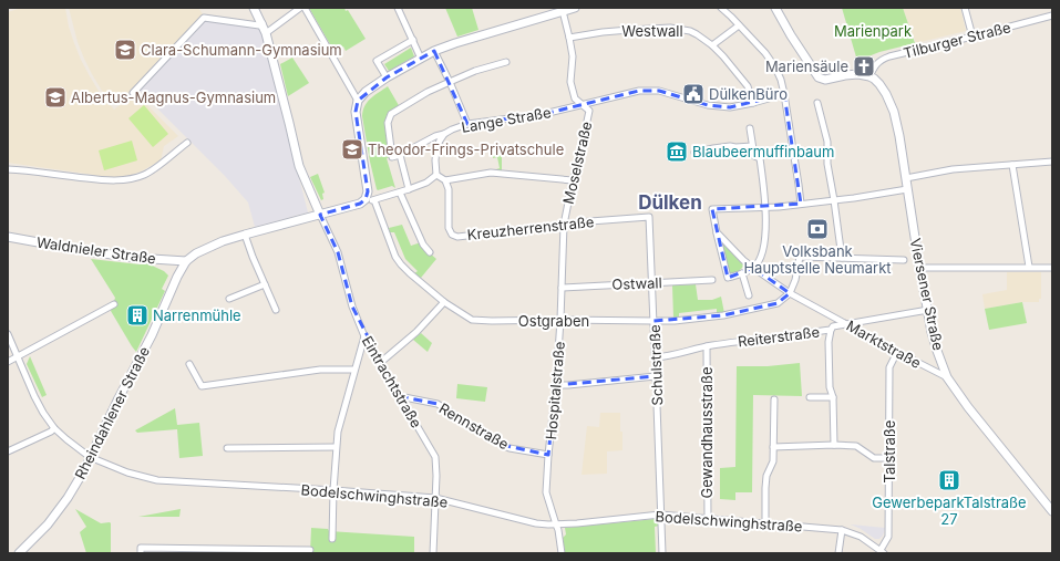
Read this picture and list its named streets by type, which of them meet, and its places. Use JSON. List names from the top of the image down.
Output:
{
  "streets": {
    "main road": ["Waldnieler Straße", "Viersener Straße", "Rheindahlener Straße"],
    "street": [
      "Westwall",
      "Tilburger Straße",
      "Lange Straße",
      "Moselstraße",
      "Kreuzherrenstraße",
      "Ostwall",
      "Ostgraben",
      "Reiterstraße",
      "Marktstraße",
      "Schulstraße",
      "Eintrachtstraße",
      "Hospitalstraße",
      "Rennstraße",
      "Gewandhausstraße",
      "Talstraße",
      "Bodelschwinghstraße"
    ]
  },
  "crossings": [
    ["Westwall", "Lange Straße"],
    ["Tilburger Straße", "Viersener Straße"],
    ["Lange Straße", "Moselstraße"],
    ["Moselstraße", "Kreuzherrenstraße"],
    ["Moselstraße", "Hospitalstraße"],
    ["Kreuzherrenstraße", "Schulstraße"],
    ["Kreuzherrenstraße", "Hospitalstraße"],
    ["Waldnieler Straße", "Rheindahlener Straße"],
    ["Ostwall", "Schulstraße"],
    ["Ostwall", "Hospitalstraße"],
    ["Viersener Straße", "Reiterstraße"],
    ["Viersener Straße", "Marktstraße"],
    ["Ostgraben", "Marktstraße"],
    ["Ostgraben", "Schulstraße"],
    ["Ostgraben", "Hospitalstraße"],
    ["Reiterstraße", "Marktstraße"],
    ["Reiterstraße", "Schulstraße"],
    ["Reiterstraße", "Gewandhausstraße"],
    ["Marktstraße", "Talstraße"],
    ["Schulstraße", "Bodelschwinghstraße"],
    ["Eintrachtstraße", "Rennstraße"],
    ["Eintrachtstraße", "Bodelschwinghstraße"],
    ["Hospitalstraße", "Rennstraße"],
    ["Hospitalstraße", "Bodelschwinghstraße"],
    ["Rheindahlener Straße", "Bodelschwinghstraße"],
    ["Gewandhausstraße", "Bodelschwinghstraße"],
    ["Talstraße", "Bodelschwinghstraße"]
  ],
  "districts": ["Dülken"],
  "parks": ["Marienpark"],
  "places": {
    "school or university": ["Clara-Schumann-Gymnasium", "Albertus-Magnus-Gymnasium", "Theodor-Frings-Privatschule"],
    "church": ["Mariensäule"],
    "public building": ["DülkenBüro"],
    "museum": ["Blaubeermuffinbaum"],
    "bank": ["Volksbank Hauptstelle Neumarkt"],
    "building": ["Narrenmühle", "GewerbeparkTalstraße 27"]
  }
}
